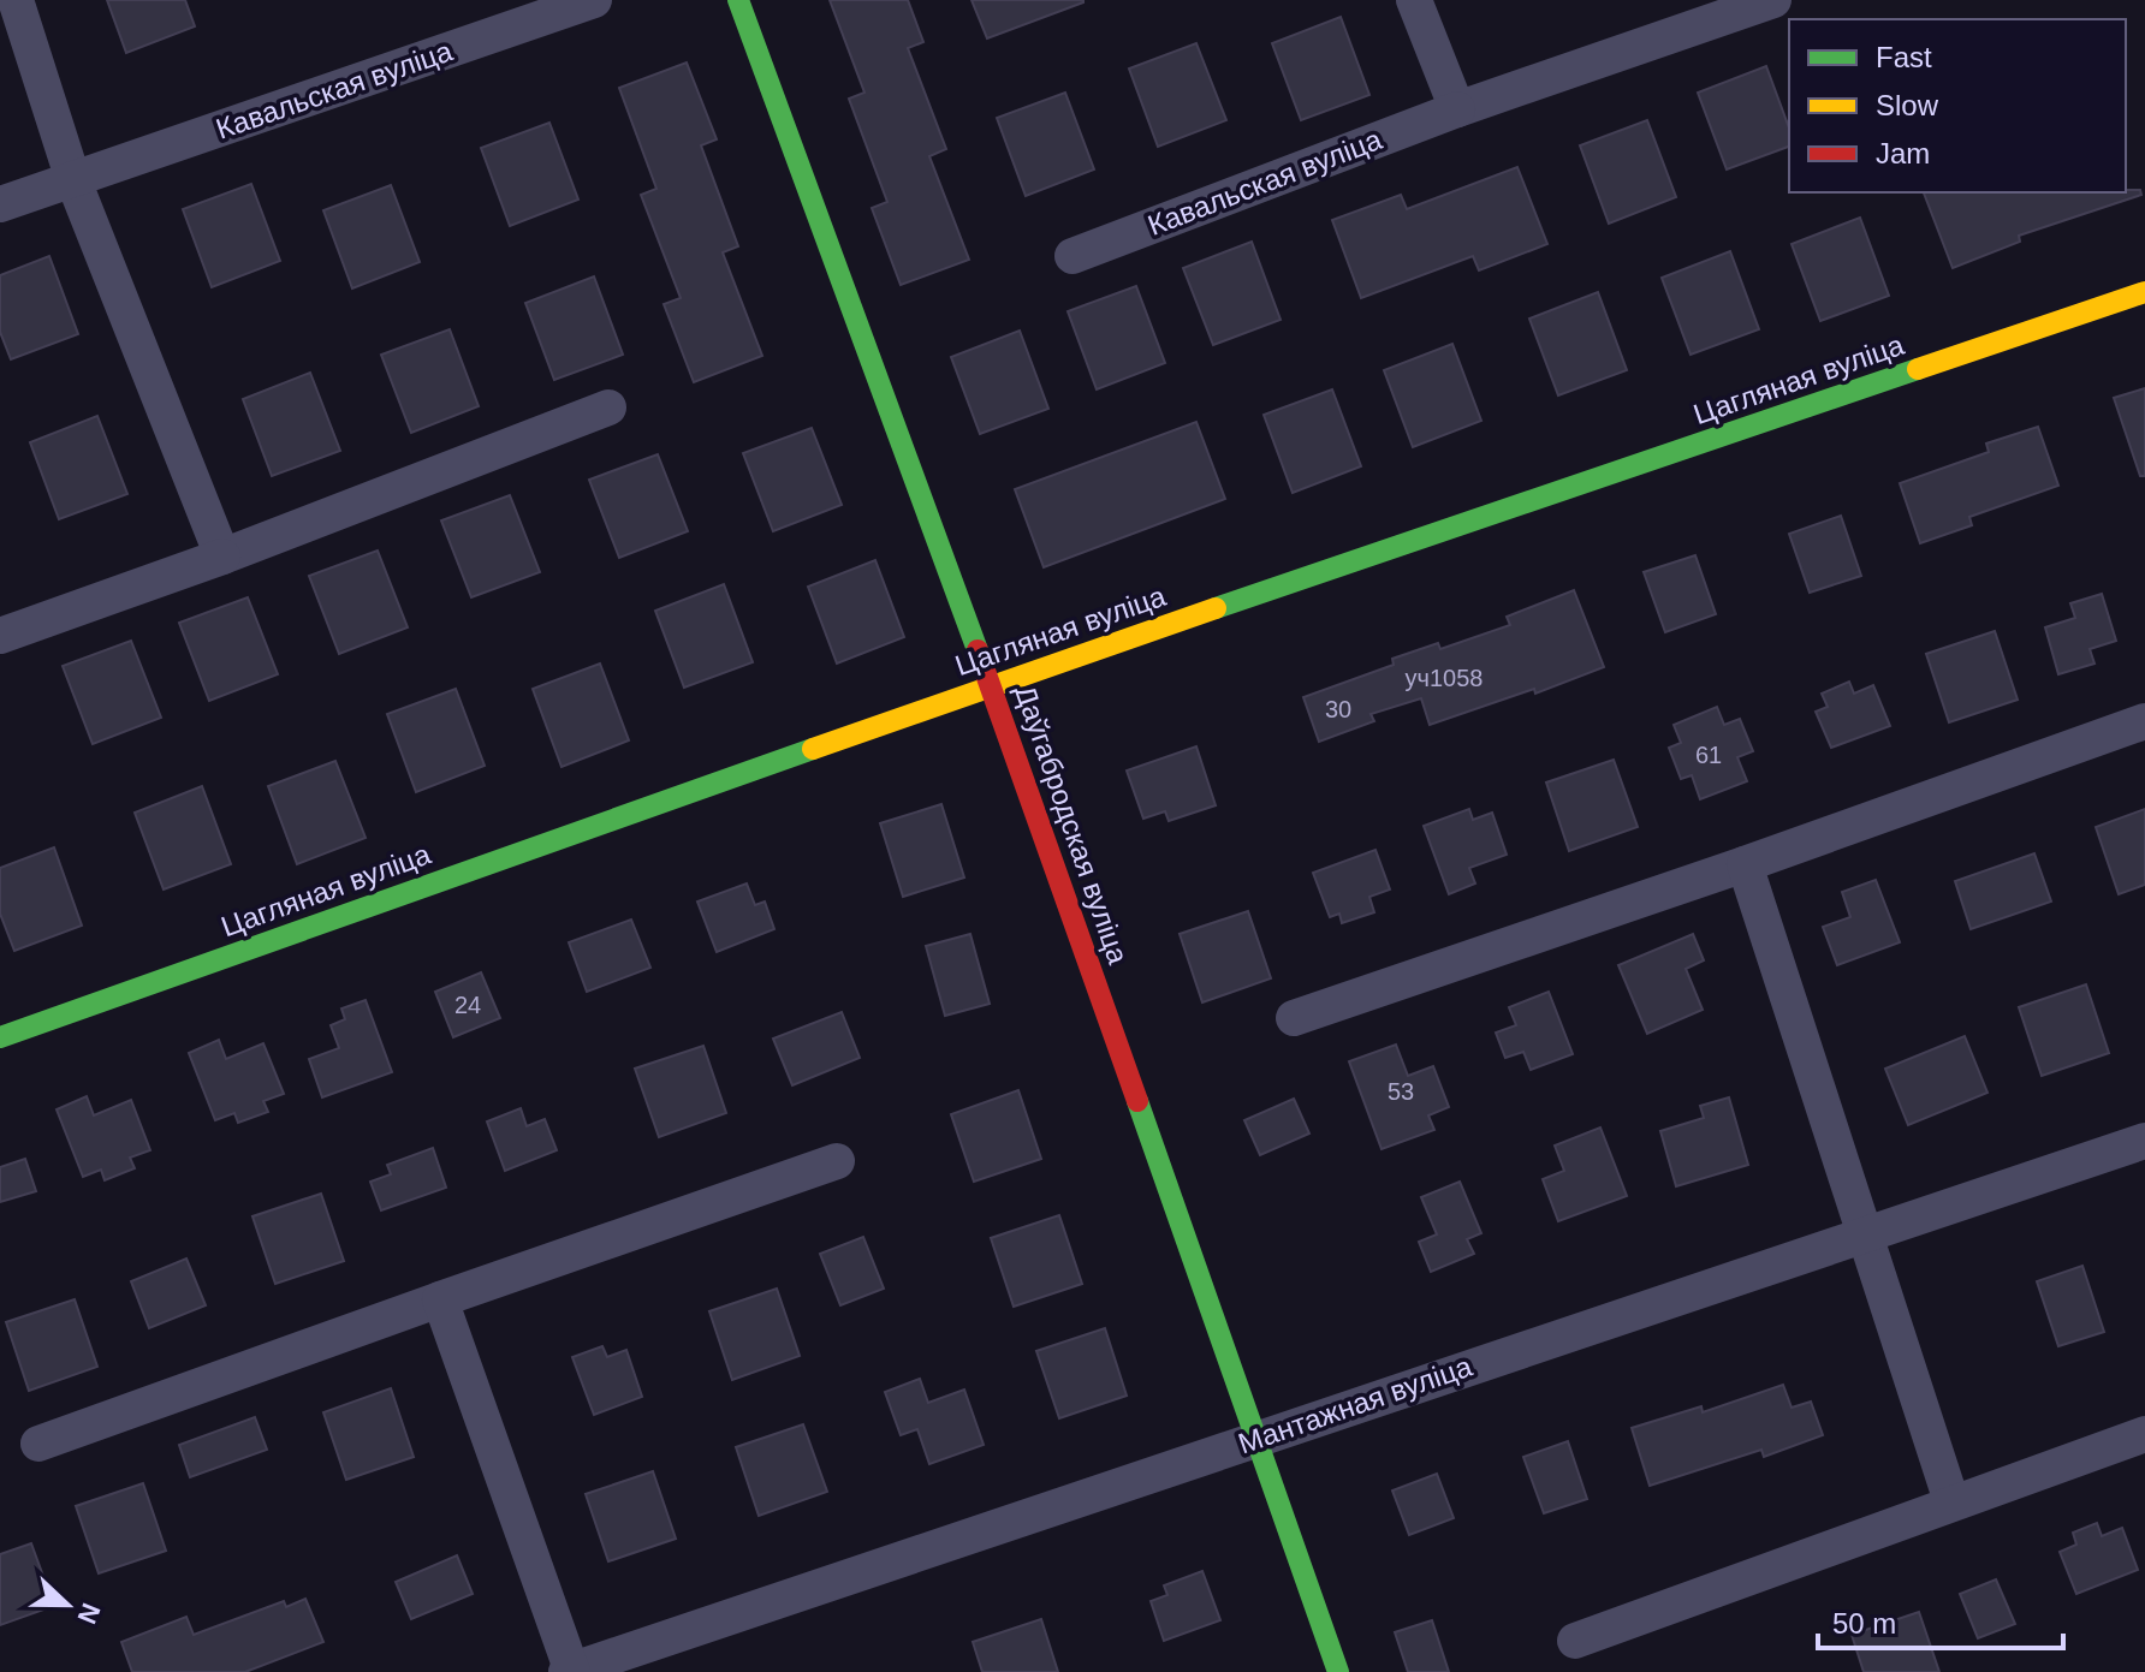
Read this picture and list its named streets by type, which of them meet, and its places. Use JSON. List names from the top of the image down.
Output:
{
  "streets": {
    "street": [
      "Кавальская вуліца",
      "Цагляная вуліца",
      "Даўгабродская вуліца",
      "Мантажная вуліца"
    ]
  },
  "crossings": [
    ["Цагляная вуліца", "Даўгабродская вуліца"],
    ["Даўгабродская вуліца", "Мантажная вуліца"]
  ],
  "house_numbers": [
    "уч1058",
    "30",
    "61",
    "24",
    "53"
  ],
  "legend": ["Fast", "Slow", "Jam"],
  "scale_bar": "50 m",
  "north": "right"
}
